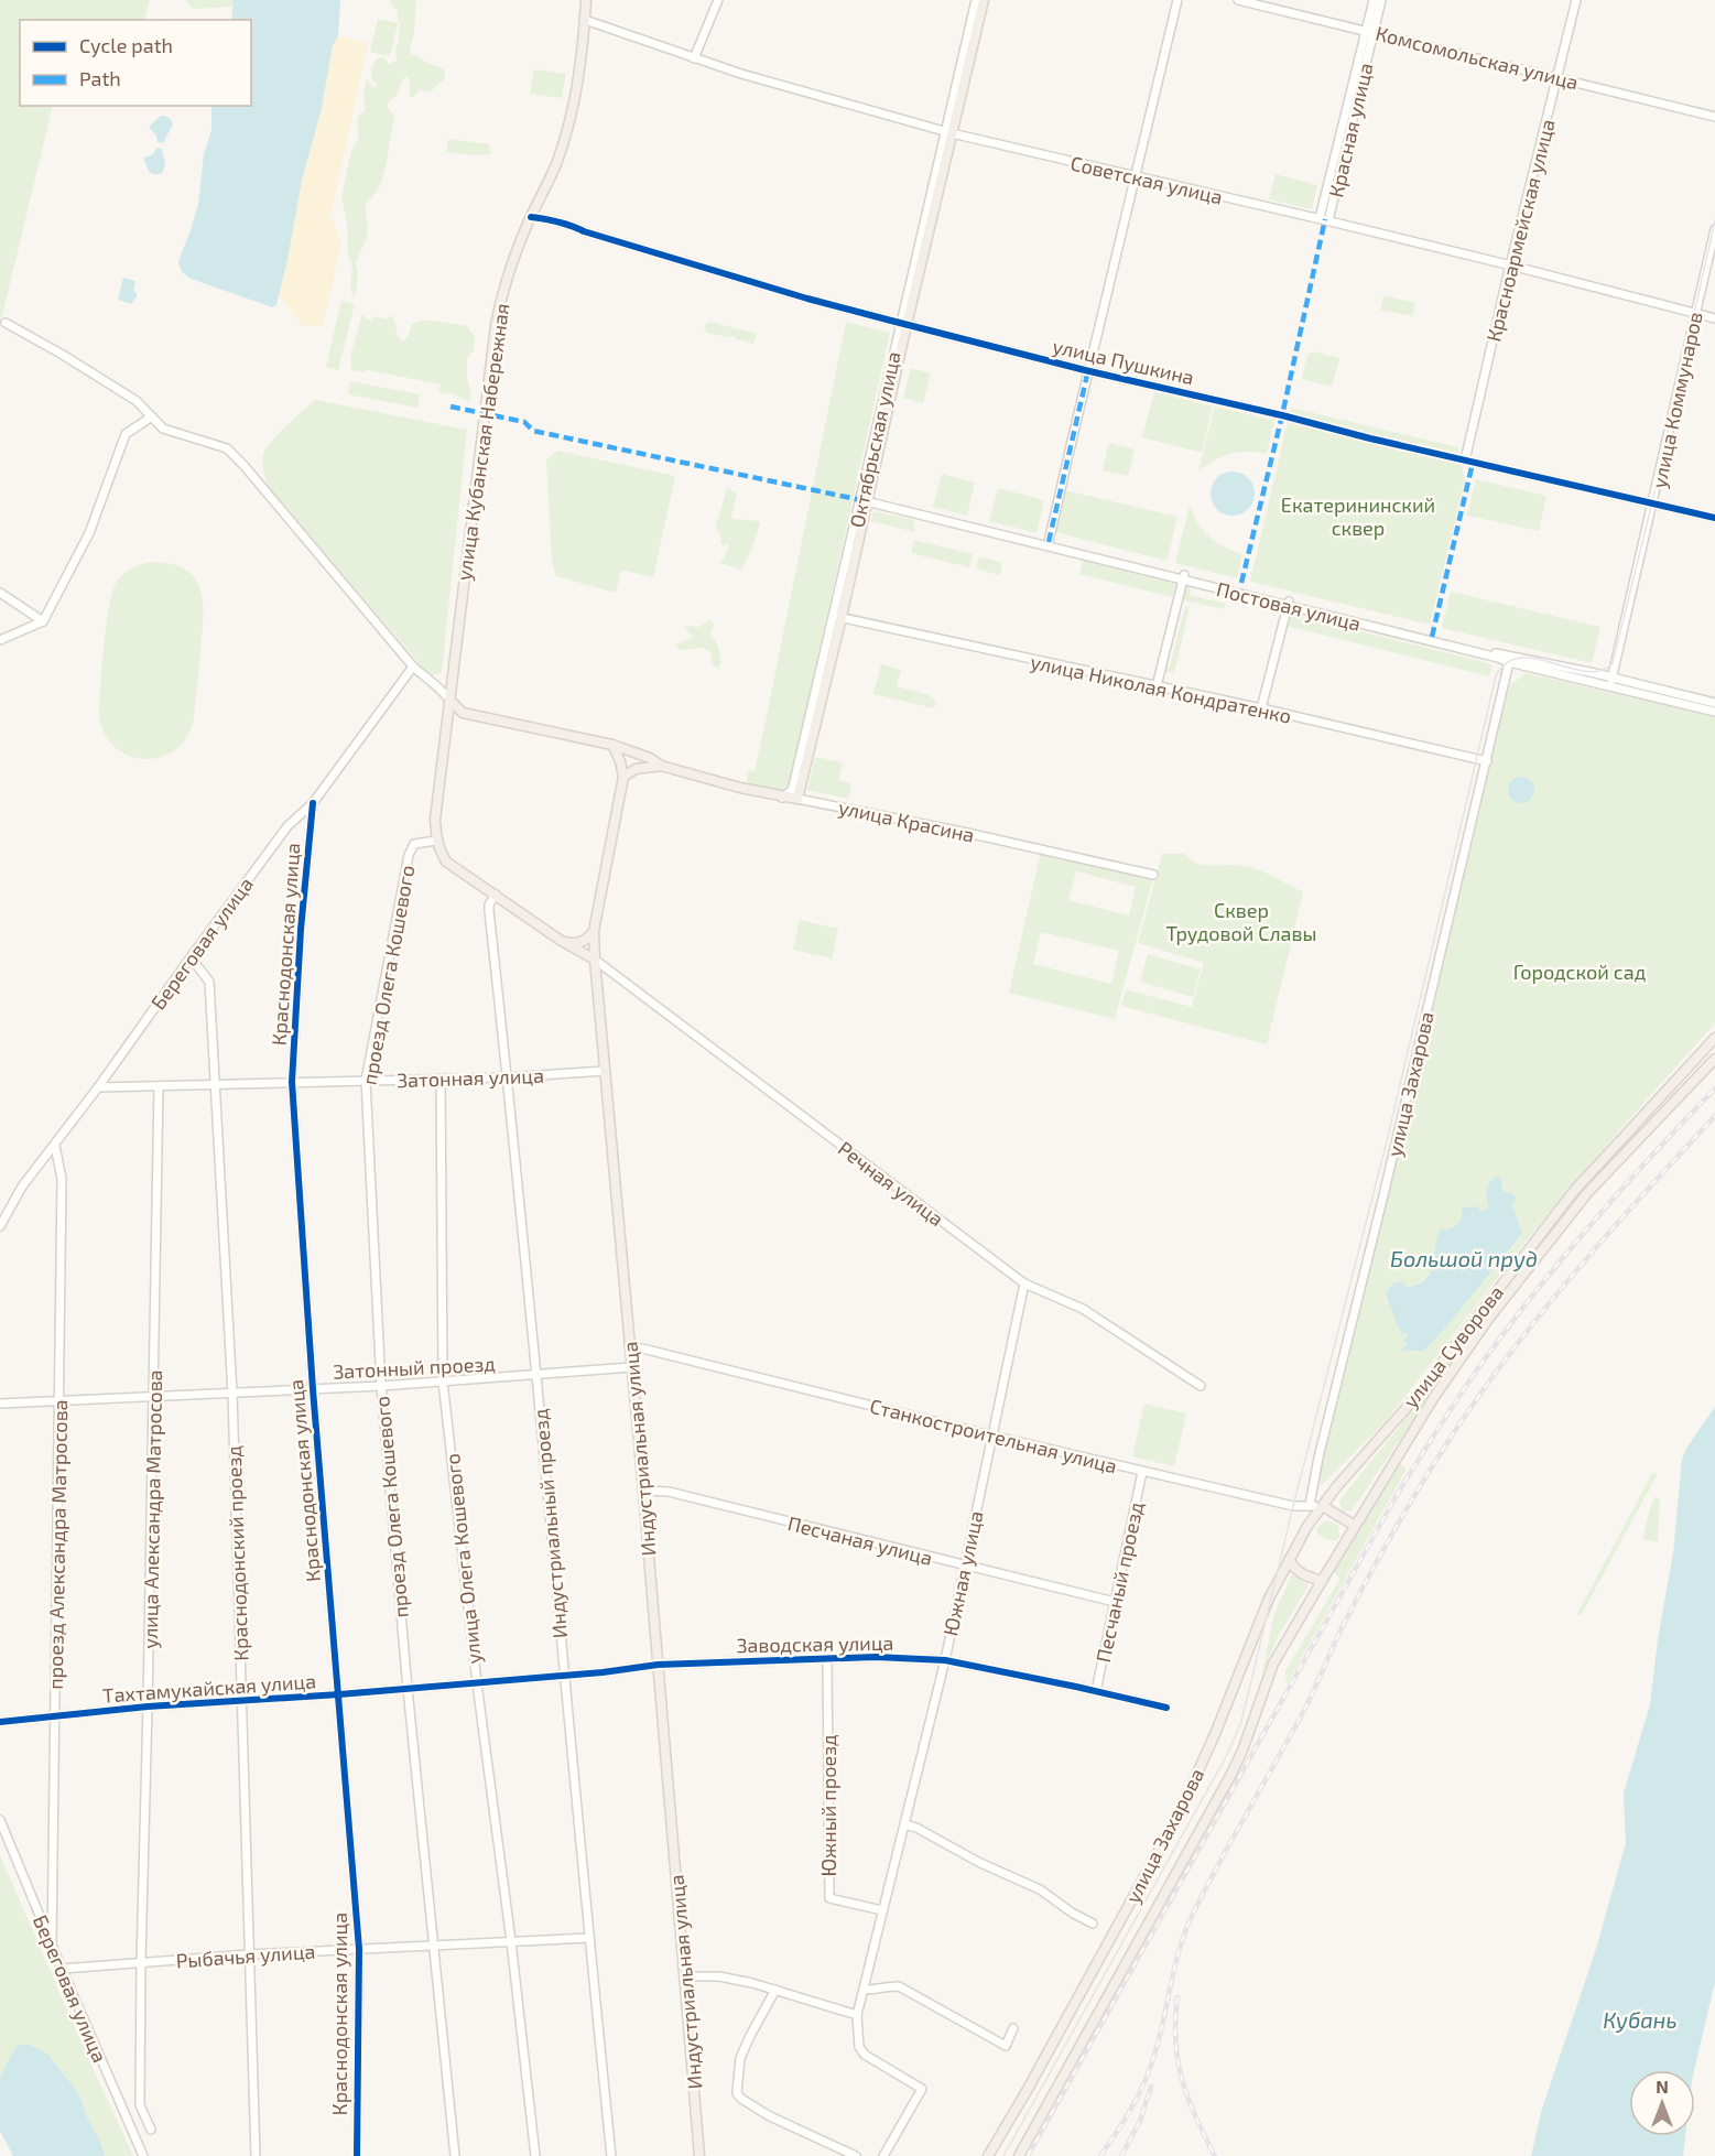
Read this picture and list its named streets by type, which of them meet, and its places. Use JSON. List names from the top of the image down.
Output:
{
  "streets": {
    "main road": [
      "Октябрьская улица",
      "улица Кубанская Набережная",
      "улица Красина",
      "улица Захарова",
      "улица Суворова",
      "Станкостроительная улица",
      "Индустриальная улица"
    ],
    "street": [
      "Комсомольская улица",
      "Красная улица",
      "Советская улица",
      "Красноармейская улица",
      "улица Пушкина",
      "улица Коммунаров",
      "Постовая улица",
      "улица Николая Кондратенко",
      "Береговая улица",
      "Краснодонская улица",
      "проезд Олега Кошевого",
      "Затонная улица",
      "Речная улица",
      "Затонный проезд",
      "улица Александра Матросова",
      "Индустриальный проезд",
      "Песчаная улица",
      "проезд Александра Матросова",
      "Краснодонский проезд",
      "улица Олега Кошевого",
      "Южная улица",
      "Песчаный проезд",
      "Заводская улица",
      "Тахтамукайская улица",
      "Южный проезд",
      "Рыбачья улица"
    ]
  },
  "crossings": [
    ["Комсомольская улица", "Красная улица"],
    ["Комсомольская улица", "Красноармейская улица"],
    ["Красная улица", "Советская улица"],
    ["Советская улица", "Красноармейская улица"],
    ["Советская улица", "улица Коммунаров"],
    ["Советская улица", "Октябрьская улица"],
    ["Советская улица", "улица Кубанская Набережная"],
    ["Красноармейская улица", "улица Пушкина"],
    ["улица Пушкина", "улица Коммунаров"],
    ["улица Пушкина", "Октябрьская улица"],
    ["улица Пушкина", "улица Кубанская Набережная"],
    ["улица Коммунаров", "Постовая улица"],
    ["Октябрьская улица", "Постовая улица"],
    ["Октябрьская улица", "улица Николая Кондратенко"],
    ["Октябрьская улица", "улица Красина"],
    ["улица Кубанская Набережная", "улица Красина"],
    ["улица Кубанская Набережная", "проезд Олега Кошевого"],
    ["Постовая улица", "улица Захарова"],
    ["улица Николая Кондратенко", "улица Захарова"],
    ["улица Красина", "Индустриальная улица"],
    ["Береговая улица", "Краснодонская улица"],
    ["Береговая улица", "Затонная улица"],
    ["Береговая улица", "проезд Александра Матросова"],
    ["Береговая улица", "Краснодонский проезд"],
    ["Береговая улица", "Рыбачья улица"],
    ["Краснодонская улица", "Затонная улица"],
    ["Краснодонская улица", "Затонный проезд"],
    ["Краснодонская улица", "Тахтамукайская улица"],
    ["Краснодонская улица", "Рыбачья улица"],
    ["проезд Олега Кошевого", "Затонная улица"],
    ["проезд Олега Кошевого", "Затонный проезд"],
    ["проезд Олега Кошевого", "Тахтамукайская улица"],
    ["проезд Олега Кошевого", "Рыбачья улица"],
    ["Затонная улица", "Индустриальная улица"],
    ["Затонная улица", "улица Александра Матросова"],
    ["Затонная улица", "Индустриальный проезд"],
    ["Затонная улица", "Краснодонский проезд"],
    ["Затонная улица", "улица Олега Кошевого"],
    ["улица Захарова", "улица Суворова"],
    ["улица Захарова", "Станкостроительная улица"],
    ["Речная улица", "Индустриальная улица"],
    ["Речная улица", "Южная улица"],
    ["улица Суворова", "Станкостроительная улица"],
    ["Затонный проезд", "Индустриальная улица"],
    ["Затонный проезд", "улица Александра Матросова"],
    ["Затонный проезд", "Индустриальный проезд"],
    ["Затонный проезд", "проезд Александра Матросова"],
    ["Затонный проезд", "Краснодонский проезд"],
    ["Затонный проезд", "улица Олега Кошевого"],
    ["Станкостроительная улица", "Индустриальная улица"],
    ["Станкостроительная улица", "Южная улица"],
    ["Станкостроительная улица", "Песчаный проезд"],
    ["Индустриальная улица", "Песчаная улица"],
    ["Индустриальная улица", "Заводская улица"],
    ["Индустриальная улица", "Тахтамукайская улица"],
    ["улица Александра Матросова", "Тахтамукайская улица"],
    ["улица Александра Матросова", "Рыбачья улица"],
    ["Индустриальный проезд", "Тахтамукайская улица"],
    ["Индустриальный проезд", "Рыбачья улица"],
    ["Песчаная улица", "Южная улица"],
    ["Песчаная улица", "Песчаный проезд"],
    ["проезд Александра Матросова", "Тахтамукайская улица"],
    ["Краснодонский проезд", "Тахтамукайская улица"],
    ["Краснодонский проезд", "Рыбачья улица"],
    ["улица Олега Кошевого", "Тахтамукайская улица"],
    ["улица Олега Кошевого", "Рыбачья улица"],
    ["Южная улица", "Заводская улица"],
    ["Южная улица", "Южный проезд"],
    ["Песчаный проезд", "Заводская улица"],
    ["Заводская улица", "Тахтамукайская улица"],
    ["Заводская улица", "Южный проезд"]
  ],
  "water": ["Большой пруд", "Кубань"],
  "parks": ["Екатерининский сквер", "Сквер Трудовой Славы", "Городской сад"],
  "legend": ["Cycle path", "Path"],
  "north": "top"
}
